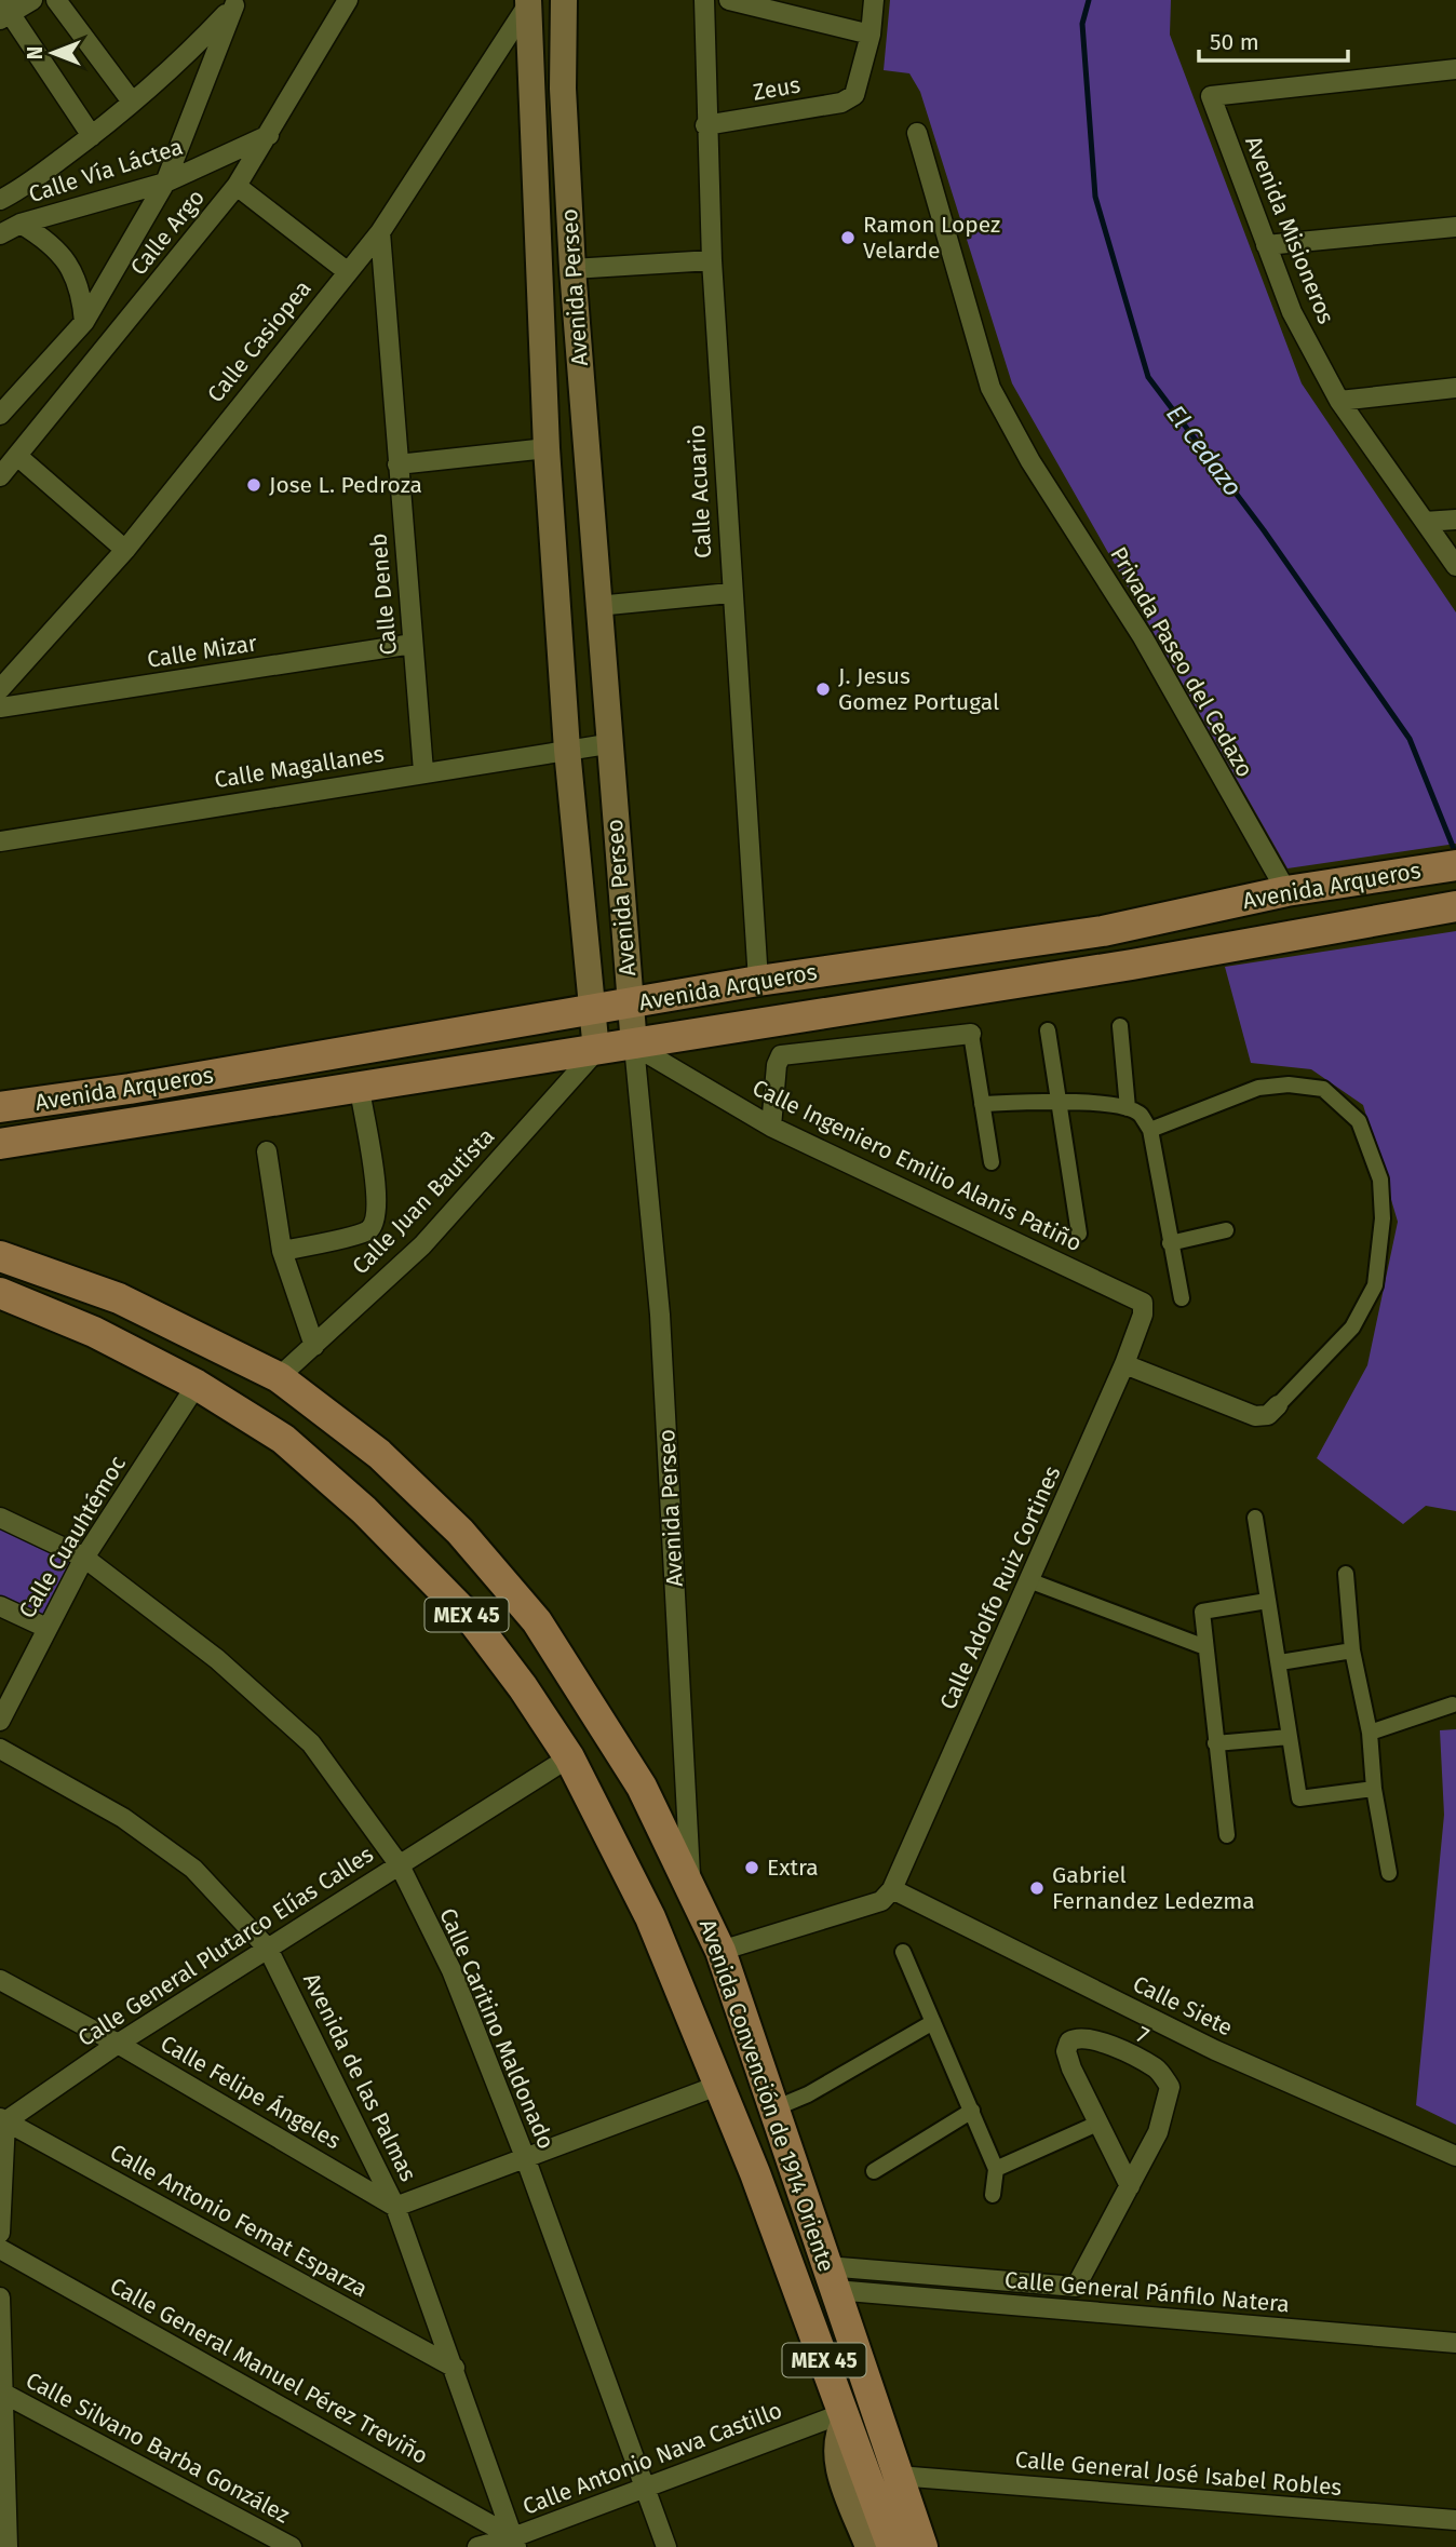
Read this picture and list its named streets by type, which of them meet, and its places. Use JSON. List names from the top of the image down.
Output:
{
  "streets": {
    "main road": [
      "Avenida Perseo",
      "Avenida Arqueros",
      "MEX 45",
      "Avenida Convención de 1914 Oriente"
    ],
    "street": [
      "Zeus",
      "Calle Vía Láctea",
      "Avenida Misioneros",
      "Calle Argo",
      "Calle Casiopea",
      "Calle Acuario",
      "Calle Deneb",
      "Calle Mizar",
      "Privada Paseo del Cedazo",
      "Calle Magallanes",
      "Calle Ingeniero Emilio Alanís Patiño",
      "Calle Juan Bautista",
      "Calle Cuauhtémoc",
      "Calle Adolfo Ruiz Cortines",
      "Calle General Plutarco Elías Calles",
      "Calle Siete",
      "Calle Caritino Maldonado",
      "7",
      "Avenida de las Palmas",
      "Calle Felipe Ángeles",
      "Calle Antonio Femat Esparza",
      "Calle General Pánfilo Natera",
      "Calle General Manuel Pérez Treviño",
      "Calle Silvano Barba González",
      "Calle Antonio Nava Castillo",
      "Calle General José Isabel Robles"
    ]
  },
  "crossings": [
    ["Zeus", "Calle Acuario"],
    ["Calle Vía Láctea", "Calle Argo"],
    ["Avenida Perseo", "Calle Casiopea"],
    ["Avenida Perseo", "Calle Magallanes"],
    ["Avenida Perseo", "Avenida Arqueros"],
    ["Avenida Perseo", "Calle Ingeniero Emilio Alanís Patiño"],
    ["Avenida Perseo", "Calle Juan Bautista"],
    ["Avenida Perseo", "Avenida Convención de 1914 Oriente"],
    ["Calle Casiopea", "Calle Deneb"],
    ["Calle Acuario", "Avenida Arqueros"],
    ["Calle Deneb", "Calle Mizar"],
    ["Calle Deneb", "Calle Magallanes"],
    ["Privada Paseo del Cedazo", "Avenida Arqueros"],
    ["Avenida Arqueros", "Calle Ingeniero Emilio Alanís Patiño"],
    ["Avenida Arqueros", "Calle Juan Bautista"],
    ["Calle Ingeniero Emilio Alanís Patiño", "Calle Adolfo Ruiz Cortines"],
    ["Calle Juan Bautista", "Avenida Convención de 1914 Oriente"],
    ["Calle Cuauhtémoc", "Calle Caritino Maldonado"],
    ["Calle Cuauhtémoc", "Avenida Convención de 1914 Oriente"],
    ["Calle Adolfo Ruiz Cortines", "Calle Siete"],
    ["MEX 45", "Avenida Convención de 1914 Oriente"],
    ["MEX 45", "Calle Antonio Nava Castillo"],
    ["MEX 45", "Calle General José Isabel Robles"],
    ["Calle General Plutarco Elías Calles", "Calle Caritino Maldonado"],
    ["Calle General Plutarco Elías Calles", "Avenida de las Palmas"],
    ["Calle General Plutarco Elías Calles", "Calle Felipe Ángeles"],
    ["Calle General Plutarco Elías Calles", "Avenida Convención de 1914 Oriente"],
    ["Calle General Plutarco Elías Calles", "Calle Antonio Femat Esparza"],
    ["Calle Caritino Maldonado", "Calle Antonio Nava Castillo"],
    ["7", "Avenida Convención de 1914 Oriente"],
    ["7", "Calle General Pánfilo Natera"],
    ["Avenida de las Palmas", "Calle Felipe Ángeles"],
    ["Avenida de las Palmas", "Calle Antonio Femat Esparza"],
    ["Avenida de las Palmas", "Calle General Manuel Pérez Treviño"],
    ["Avenida de las Palmas", "Calle Antonio Nava Castillo"],
    ["Avenida Convención de 1914 Oriente", "Calle General Pánfilo Natera"],
    ["Avenida Convención de 1914 Oriente", "Calle Antonio Nava Castillo"],
    ["Avenida Convención de 1914 Oriente", "Calle General José Isabel Robles"],
    ["Calle General Manuel Pérez Treviño", "Calle Antonio Nava Castillo"]
  ],
  "water": ["El Cedazo"],
  "places": [
    "Ramon Lopez Velarde",
    "Jose L. Pedroza",
    "J. Jesus Gomez Portugal",
    "Extra",
    "Gabriel Fernandez Ledezma"
  ],
  "scale_bar": "50 m",
  "north": "left"
}
